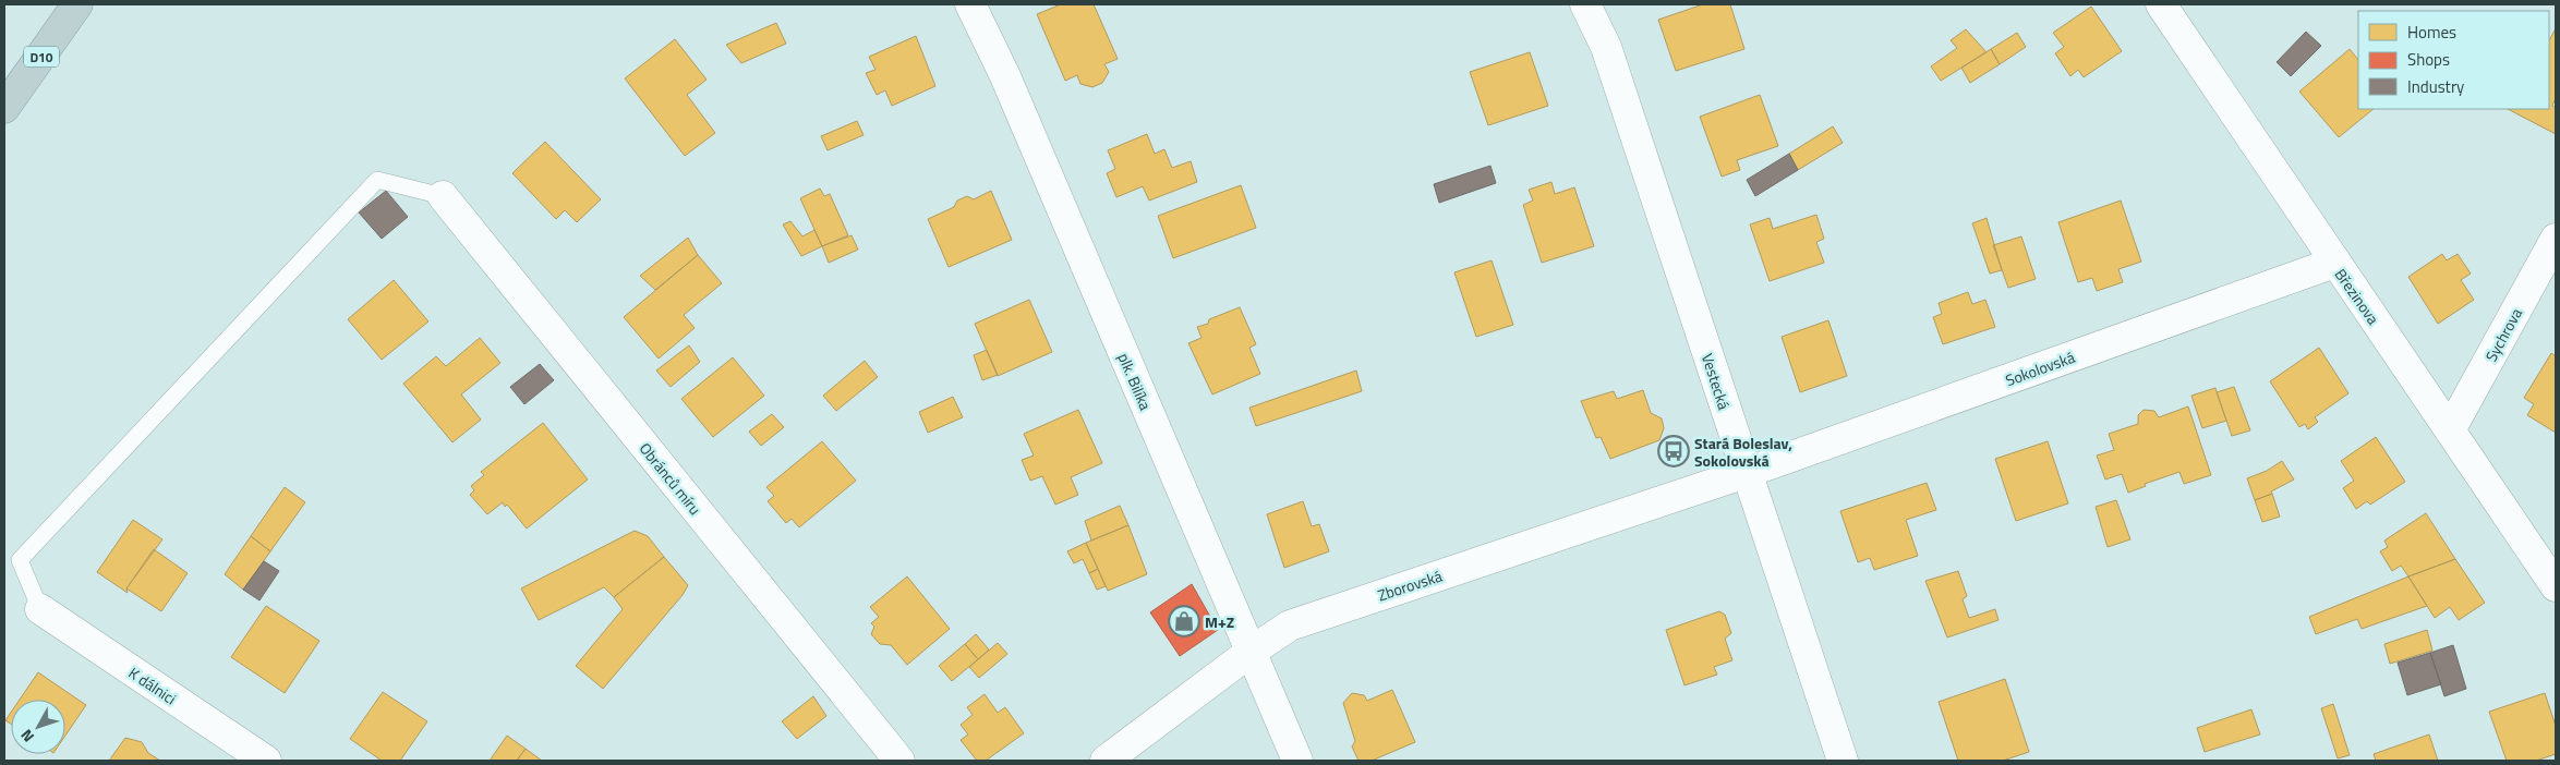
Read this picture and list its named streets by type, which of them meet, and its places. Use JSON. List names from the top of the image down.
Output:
{
  "streets": {
    "highway": ["D10"],
    "street": [
      "Březinova",
      "Sychrova",
      "Sokolovská",
      "plk. Bilíka",
      "Vestecká",
      "Obránců míru",
      "Zborovská",
      "K dálnici"
    ]
  },
  "crossings": [
    ["Březinova", "Sychrova"],
    ["Březinova", "Sokolovská"],
    ["Sokolovská", "Vestecká"],
    ["Sokolovská", "Zborovská"],
    ["plk. Bilíka", "Zborovská"],
    ["Vestecká", "Zborovská"]
  ],
  "places": {
    "bus stop": ["Stará Boleslav, Sokolovská"],
    "shop": ["M+Z"]
  },
  "legend": ["Homes", "Shops", "Industry"],
  "north": "bottom left"
}
